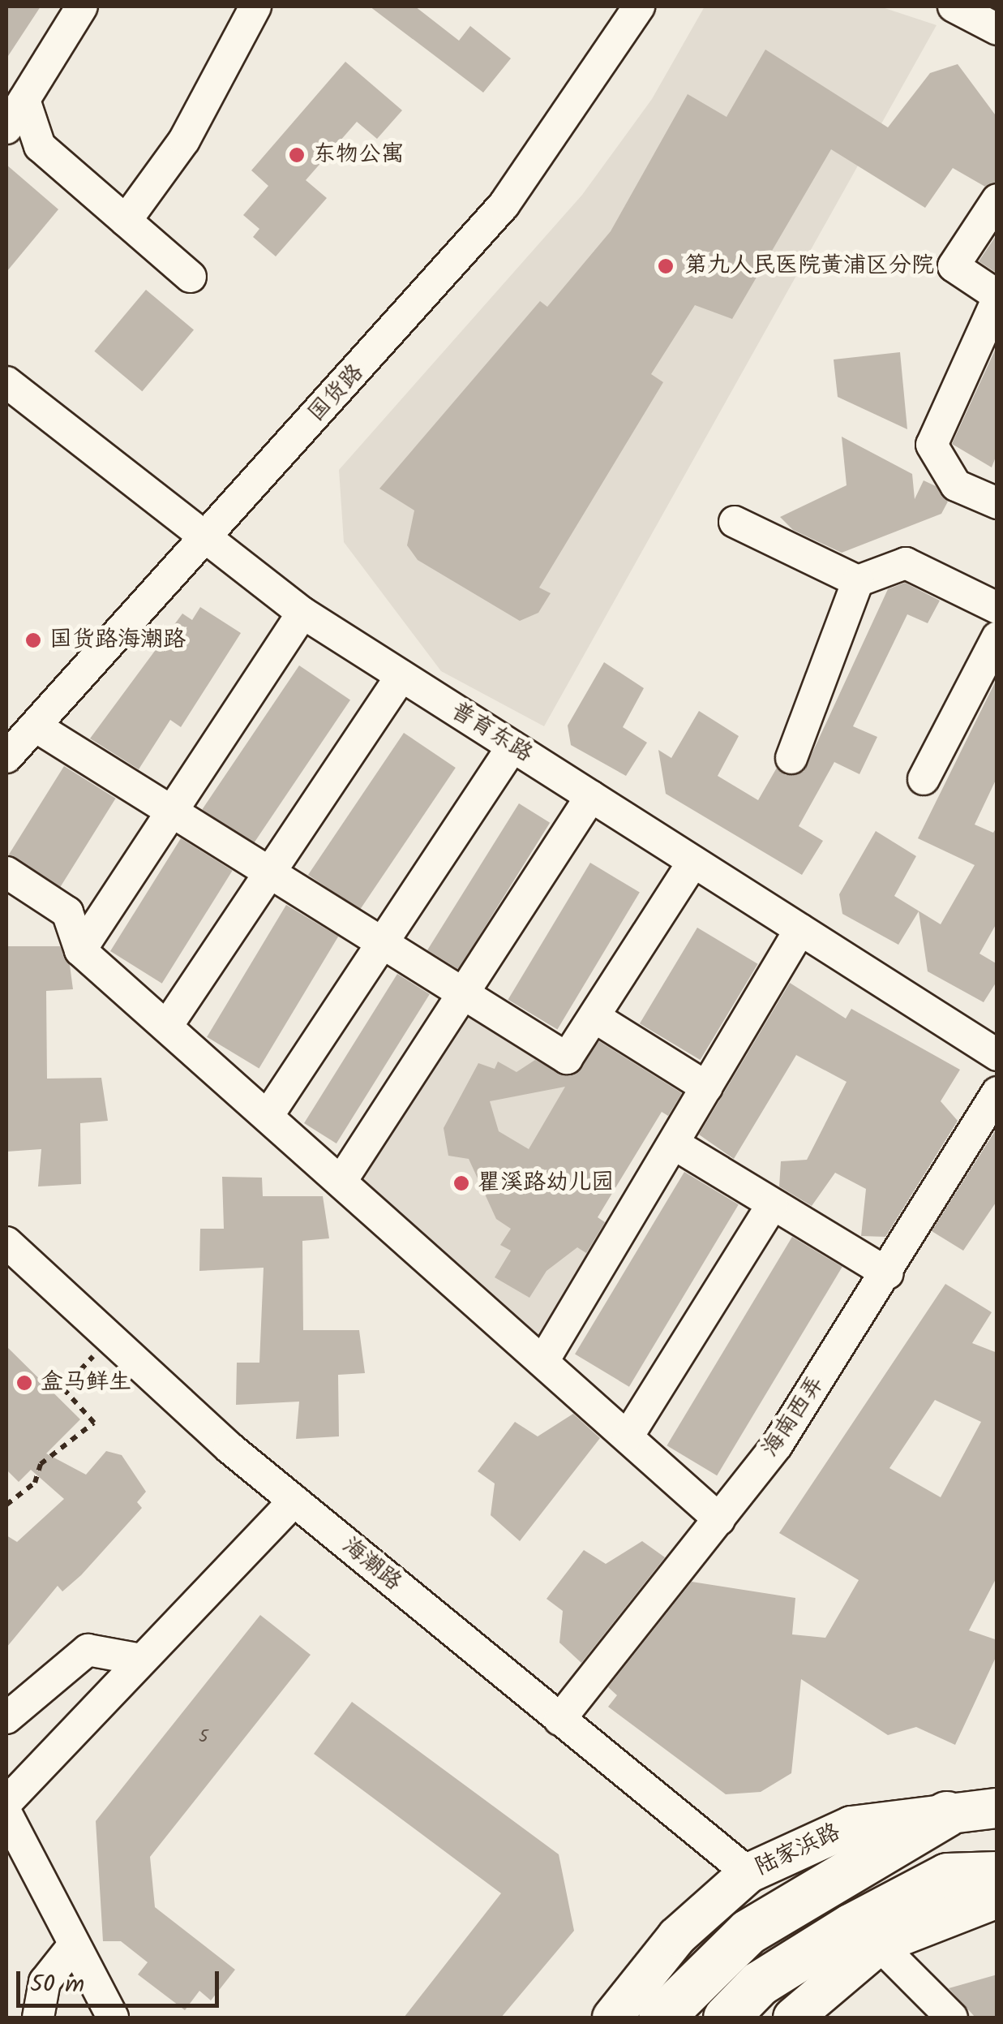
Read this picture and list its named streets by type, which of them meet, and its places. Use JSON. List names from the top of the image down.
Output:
{
  "streets": {
    "main road": ["陆家浜路"],
    "street": [
      "国货路",
      "普育东路",
      "海南西弄",
      "海潮路"
    ]
  },
  "crossings": [
    ["国货路", "普育东路"],
    ["海南西弄", "海潮路"],
    ["海潮路", "陆家浜路"]
  ],
  "places": [
    "东物公寓",
    "第九人民医院黄浦区分院",
    "国货路海潮路",
    "瞿溪路幼儿园",
    "盒马鲜生"
  ],
  "house_numbers": ["5"],
  "scale_bar": "50 m"
}
